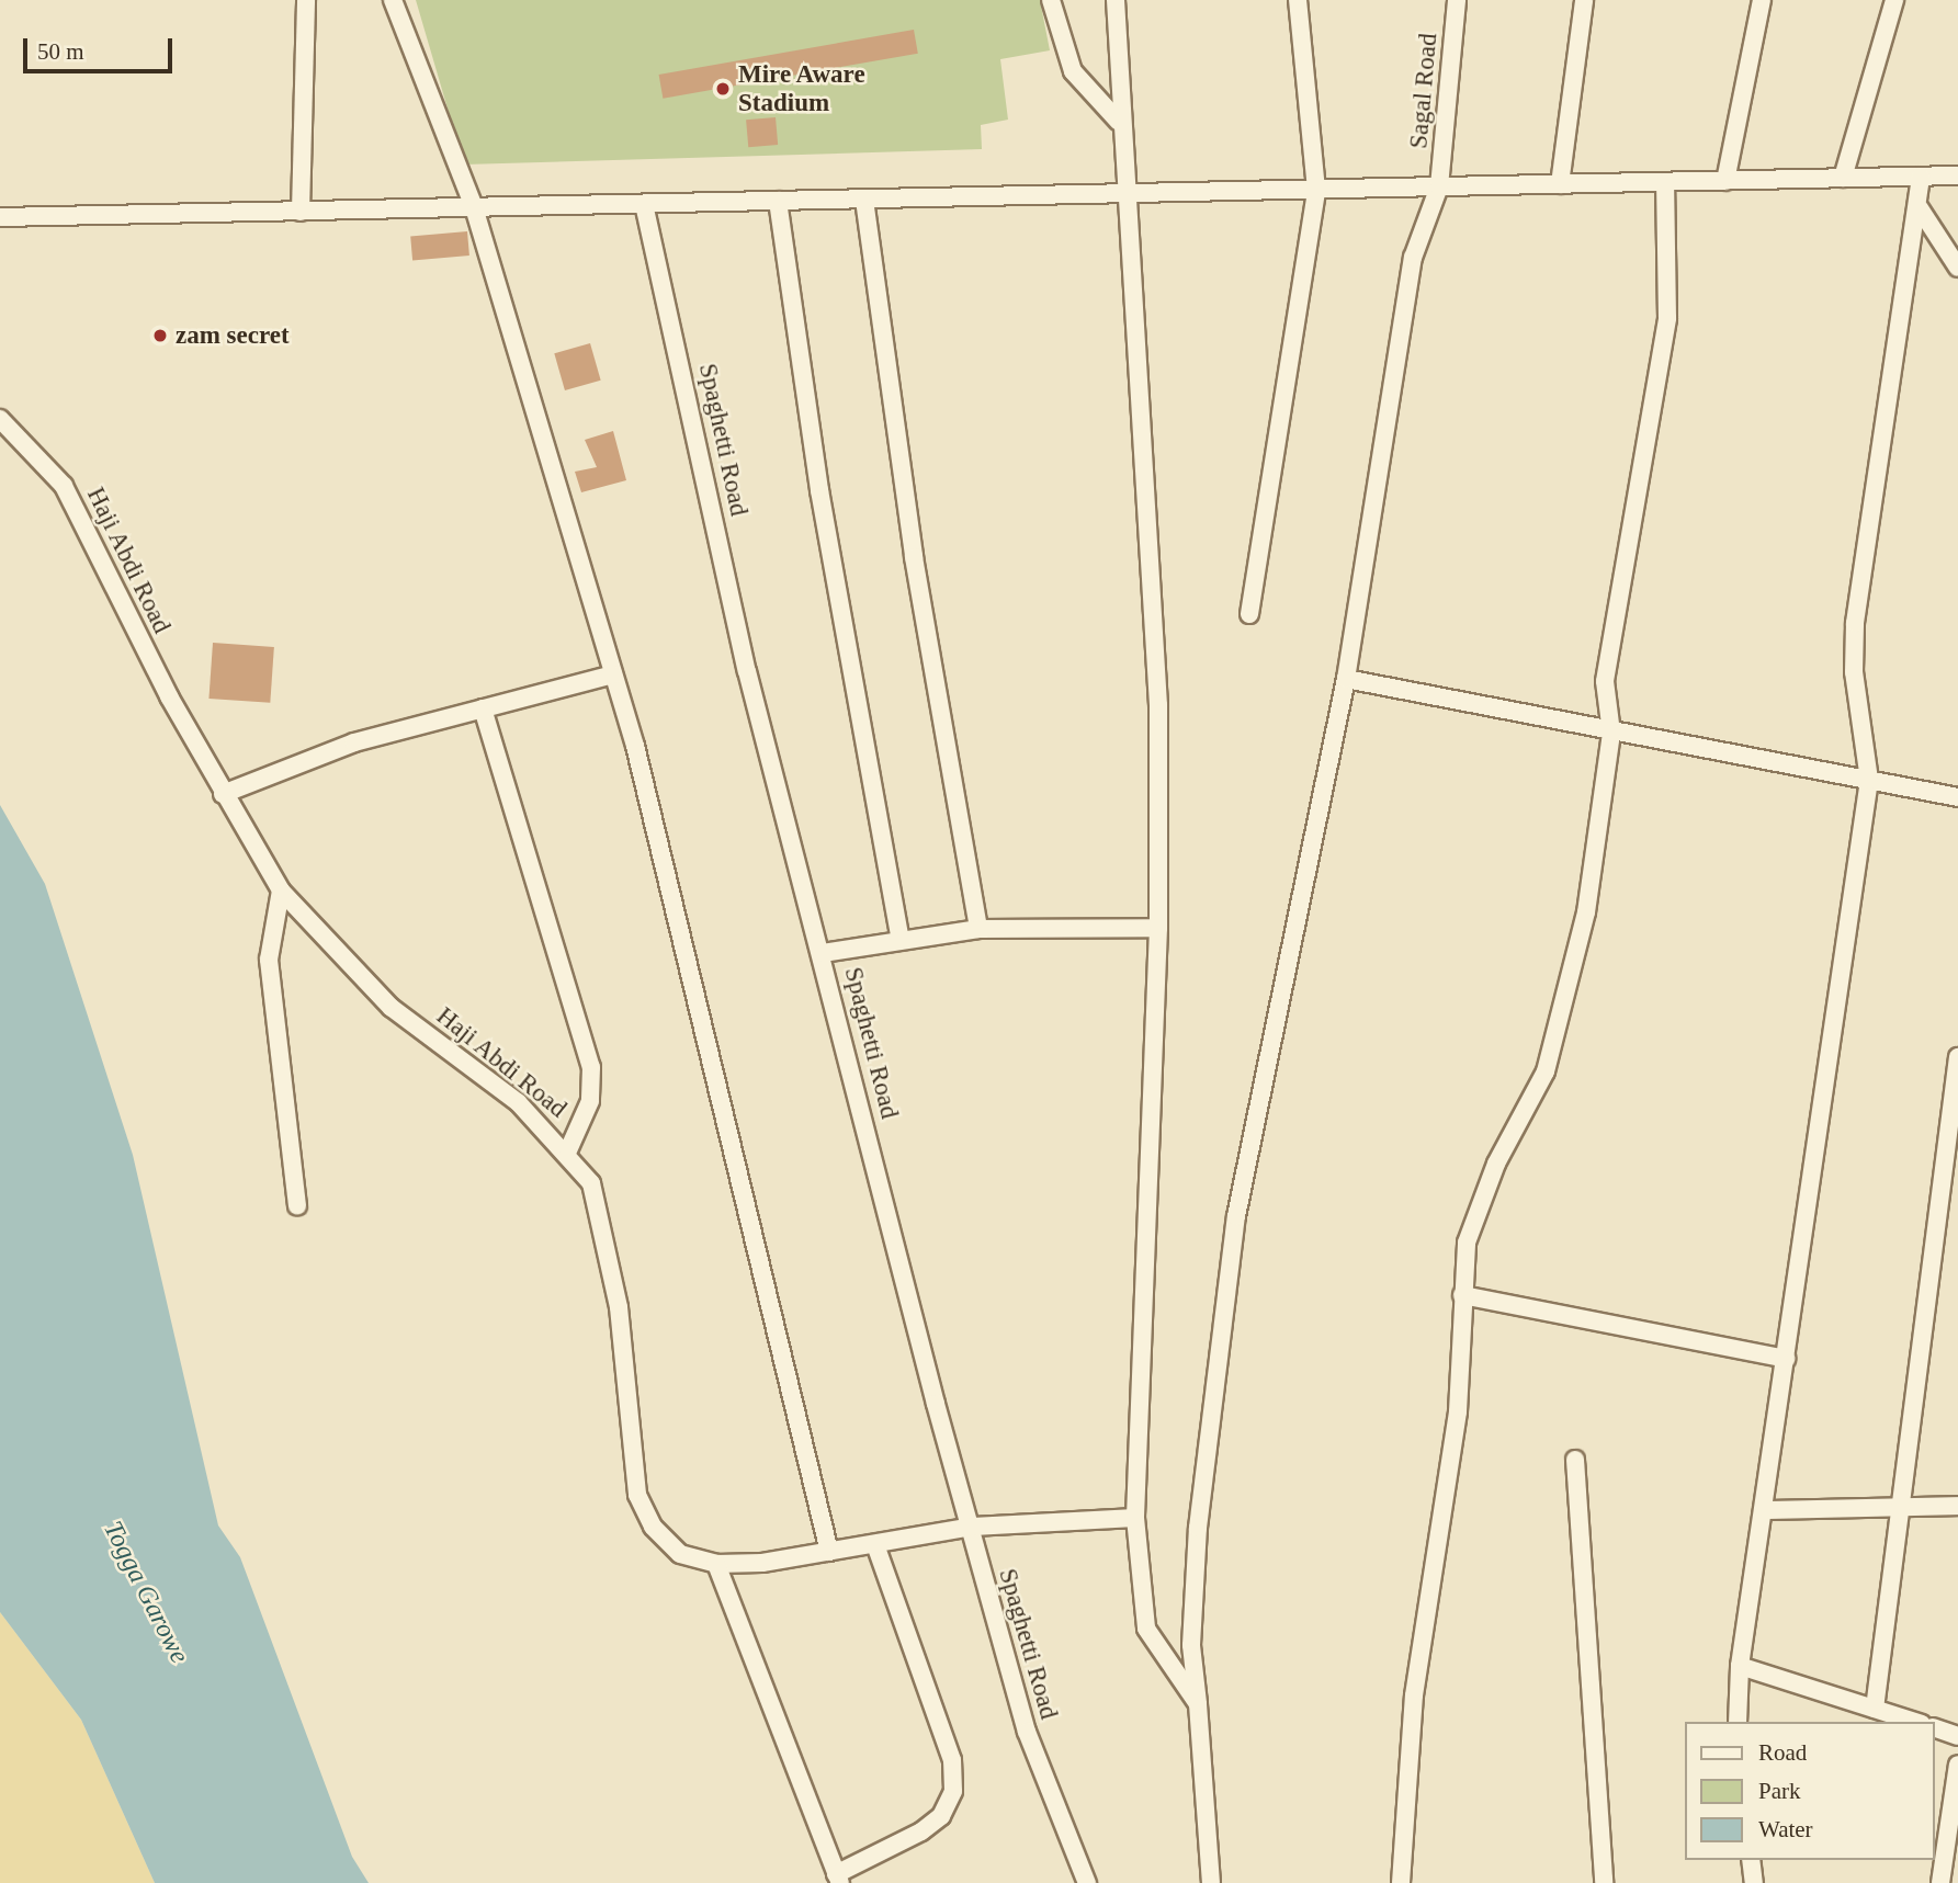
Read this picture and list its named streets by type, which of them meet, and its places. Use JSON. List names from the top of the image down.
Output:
{
  "streets": {
    "street": ["Sagal Road", "Spaghetti Road", "Haji Abdi Road"]
  },
  "crossings": [
    ["Spaghetti Road", "Haji Abdi Road"]
  ],
  "water": ["Togga Garowe"],
  "places": ["Mire Aware Stadium", "zam secret"],
  "legend": ["Road", "Park", "Water"],
  "scale_bar": "50 m"
}
